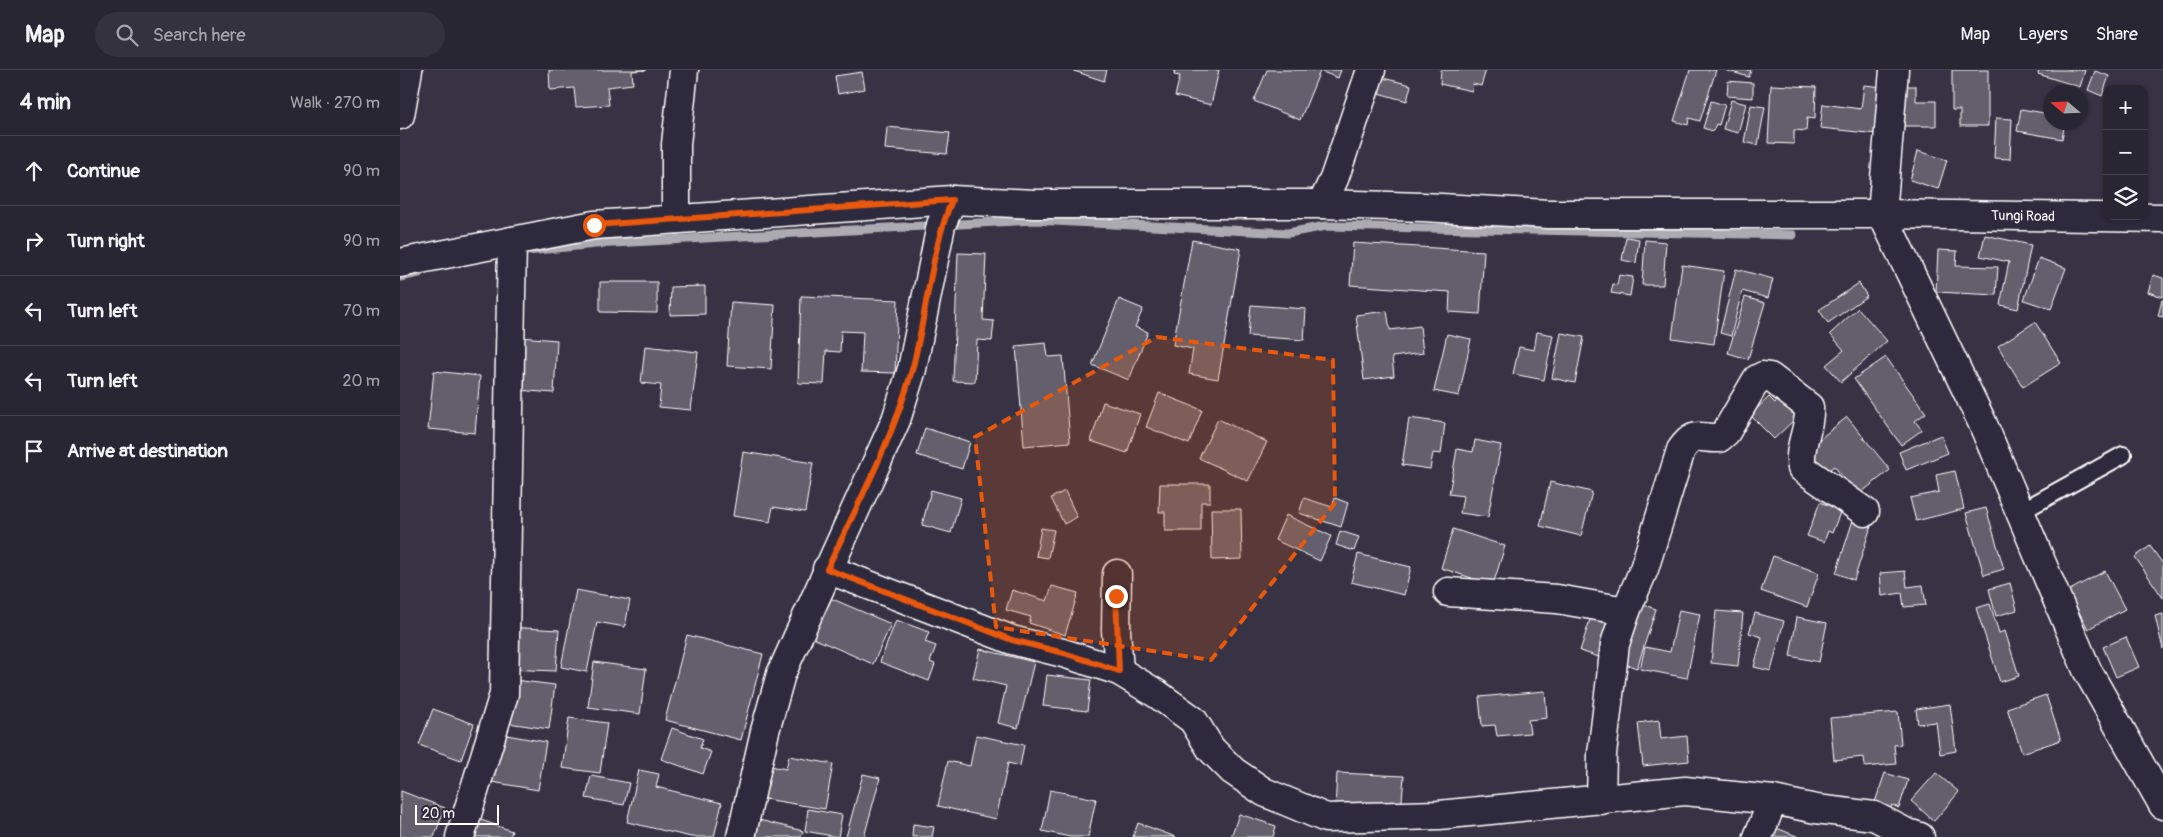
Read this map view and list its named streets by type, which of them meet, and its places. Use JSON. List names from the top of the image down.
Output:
{
  "streets": {
    "street": ["Tungi Road"]
  },
  "scale_bar": "20 m",
  "north": "left",
  "page": {
    "header": "Map",
    "search": "Search here",
    "nav": ["Map", "Layers", "Share"],
    "heading": ["4 min", "Walk · 270 m"],
    "map_buttons": ["+", "−"],
    "list": [
      ["Continue", "90 m"],
      ["Turn right", "90 m"],
      ["Turn left", "70 m"],
      ["Turn left", "20 m"],
      "Arrive at destination"
    ],
    "scale": "20 m"
  }
}
